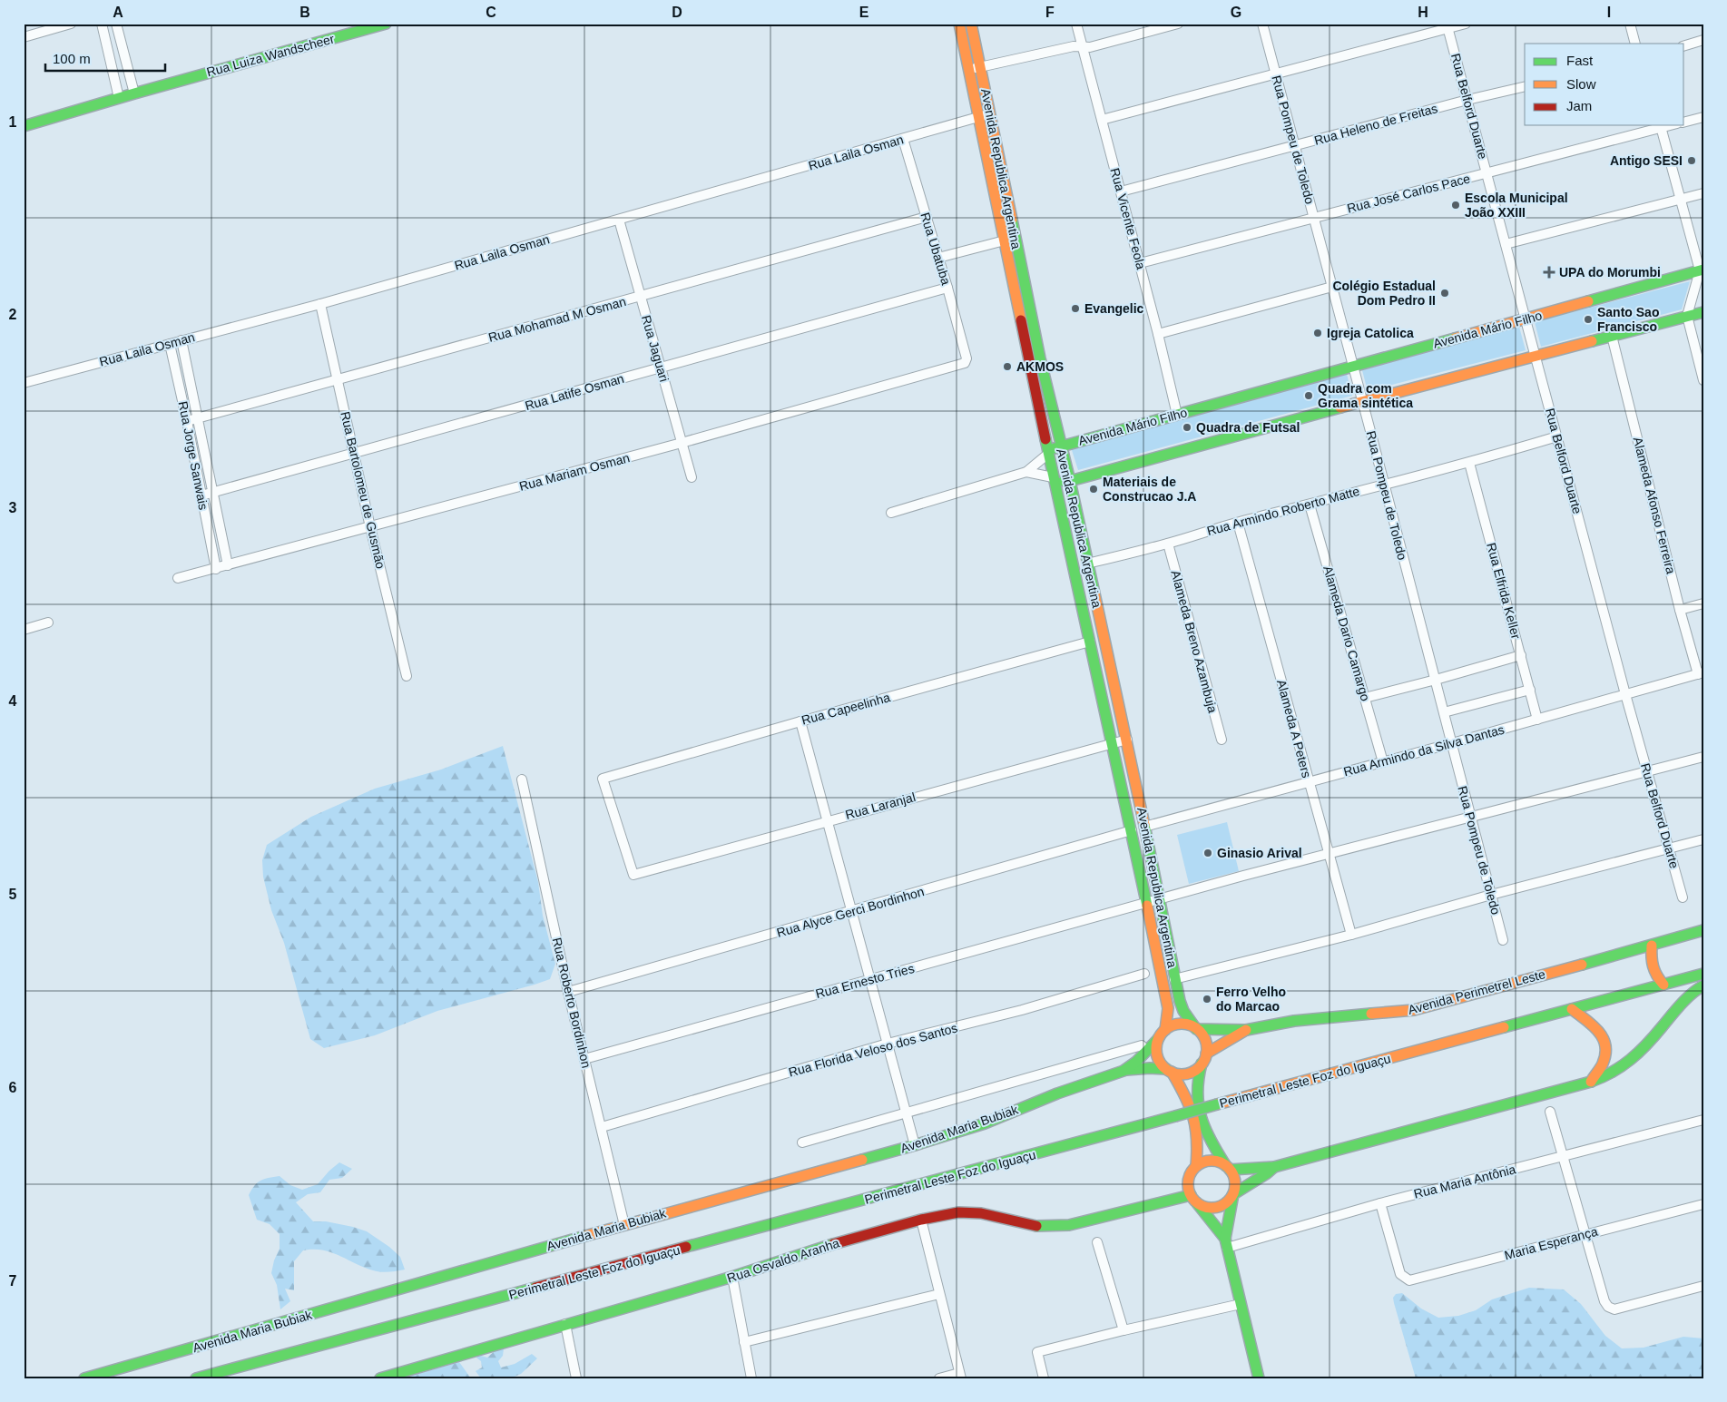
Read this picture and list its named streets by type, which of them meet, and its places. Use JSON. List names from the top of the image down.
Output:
{
  "streets": {
    "main road": [
      "Rua Luiza Wandscheer",
      "Avenida Republica Argentina",
      "Avenida Mário Filho",
      "Avenida Perimetrel Leste",
      "Perimetral Leste Foz do Iguaçu",
      "Avenida Maria Bubiak",
      "Rua Osvaldo Aranha"
    ],
    "street": [
      "Rua Belford Duarte",
      "Rua Heleno de Freitas",
      "Rua Pompeu de Toledo",
      "Rua Laila Osman",
      "Rua José Carlos Pace",
      "Rua Vicente Feola",
      "Rua Ubatuba",
      "Rua Mohamad M Osman",
      "Rua Jaguari",
      "Rua Latife Osman",
      "Rua Jorge Sanwais",
      "Rua Mariam Osman",
      "Rua Bartolomeu de Gusmão",
      "Alameda Afonso Ferreira",
      "Rua Armindo Roberto Matte",
      "Rua Elfrida Keller",
      "Alameda Dario Camargo",
      "Alameda Breno Azambuja",
      "Rua Capeelinha",
      "Alameda A Peters",
      "Rua Armindo da Silva Dantas",
      "Rua Laranjal",
      "Rua Alyce Gerci Bordinhon",
      "Rua Ernesto Tries",
      "Rua Roberto Bordinhon",
      "Rua Florida Veloso dos Santos",
      "Rua Maria Antônia",
      "Maria Esperança"
    ]
  },
  "crossings": [
    ["Rua Belford Duarte", "Rua Heleno de Freitas"],
    ["Rua Belford Duarte", "Rua José Carlos Pace"],
    ["Rua Belford Duarte", "Avenida Mário Filho"],
    ["Rua Belford Duarte", "Rua Armindo Roberto Matte"],
    ["Rua Belford Duarte", "Rua Armindo da Silva Dantas"],
    ["Rua Belford Duarte", "Rua Ernesto Tries"],
    ["Rua Heleno de Freitas", "Rua Pompeu de Toledo"],
    ["Rua Heleno de Freitas", "Rua Vicente Feola"],
    ["Rua Pompeu de Toledo", "Rua José Carlos Pace"],
    ["Rua Pompeu de Toledo", "Avenida Mário Filho"],
    ["Rua Pompeu de Toledo", "Rua Armindo Roberto Matte"],
    ["Rua Pompeu de Toledo", "Rua Armindo da Silva Dantas"],
    ["Rua Pompeu de Toledo", "Rua Ernesto Tries"],
    ["Rua Laila Osman", "Avenida Republica Argentina"],
    ["Rua Laila Osman", "Rua Ubatuba"],
    ["Rua Laila Osman", "Rua Jaguari"],
    ["Rua Laila Osman", "Rua Jorge Sanwais"],
    ["Rua Laila Osman", "Rua Bartolomeu de Gusmão"],
    ["Avenida Republica Argentina", "Avenida Mário Filho"],
    ["Avenida Republica Argentina", "Rua Armindo Roberto Matte"],
    ["Avenida Republica Argentina", "Rua Capeelinha"],
    ["Avenida Republica Argentina", "Rua Armindo da Silva Dantas"],
    ["Avenida Republica Argentina", "Rua Laranjal"],
    ["Avenida Republica Argentina", "Rua Alyce Gerci Bordinhon"],
    ["Avenida Republica Argentina", "Rua Ernesto Tries"],
    ["Avenida Republica Argentina", "Avenida Perimetrel Leste"],
    ["Avenida Republica Argentina", "Avenida Maria Bubiak"],
    ["Rua José Carlos Pace", "Rua Vicente Feola"],
    ["Rua Vicente Feola", "Avenida Mário Filho"],
    ["Rua Ubatuba", "Rua Mohamad M Osman"],
    ["Rua Ubatuba", "Rua Latife Osman"],
    ["Rua Ubatuba", "Rua Mariam Osman"],
    ["Rua Mohamad M Osman", "Rua Jaguari"],
    ["Rua Mohamad M Osman", "Rua Jorge Sanwais"],
    ["Rua Mohamad M Osman", "Rua Bartolomeu de Gusmão"],
    ["Rua Jaguari", "Rua Latife Osman"],
    ["Rua Jaguari", "Rua Mariam Osman"],
    ["Rua Latife Osman", "Rua Jorge Sanwais"],
    ["Rua Latife Osman", "Rua Bartolomeu de Gusmão"],
    ["Rua Jorge Sanwais", "Rua Mariam Osman"],
    ["Rua Mariam Osman", "Rua Bartolomeu de Gusmão"],
    ["Alameda Afonso Ferreira", "Rua Armindo da Silva Dantas"],
    ["Rua Armindo Roberto Matte", "Rua Elfrida Keller"],
    ["Rua Armindo Roberto Matte", "Alameda Dario Camargo"],
    ["Rua Armindo Roberto Matte", "Alameda Breno Azambuja"],
    ["Rua Armindo Roberto Matte", "Alameda A Peters"],
    ["Rua Elfrida Keller", "Rua Armindo da Silva Dantas"],
    ["Alameda Dario Camargo", "Rua Armindo da Silva Dantas"],
    ["Rua Capeelinha", "Rua Laranjal"],
    ["Alameda A Peters", "Rua Armindo da Silva Dantas"],
    ["Alameda A Peters", "Rua Ernesto Tries"],
    ["Rua Alyce Gerci Bordinhon", "Rua Roberto Bordinhon"],
    ["Rua Ernesto Tries", "Rua Roberto Bordinhon"],
    ["Avenida Perimetrel Leste", "Avenida Maria Bubiak"],
    ["Rua Roberto Bordinhon", "Rua Florida Veloso dos Santos"],
    ["Rua Roberto Bordinhon", "Avenida Maria Bubiak"],
    ["Rua Maria Antônia", "Maria Esperança"]
  ],
  "places": {
    "other": [
      "Antigo SESI",
      "Escola Municipal João XXIII",
      "Colégio Estadual Dom Pedro II",
      "Evangelic",
      "Santo Sao Francisco",
      "Igreja Catolica",
      "AKMOS",
      "Quadra com Grama sintética",
      "Quadra de Futsal",
      "Materiais de Construcao J.A",
      "Ginasio Arival",
      "Ferro Velho do Marcao"
    ],
    "health": ["UPA do Morumbi"]
  },
  "legend": ["Fast", "Slow", "Jam"],
  "scale_bar": "100 m",
  "grid": {
    "columns": [
      "A",
      "B",
      "C",
      "D",
      "E",
      "F",
      "G",
      "H",
      "I"
    ],
    "rows": [
      "1",
      "2",
      "3",
      "4",
      "5",
      "6",
      "7"
    ]
  }
}
